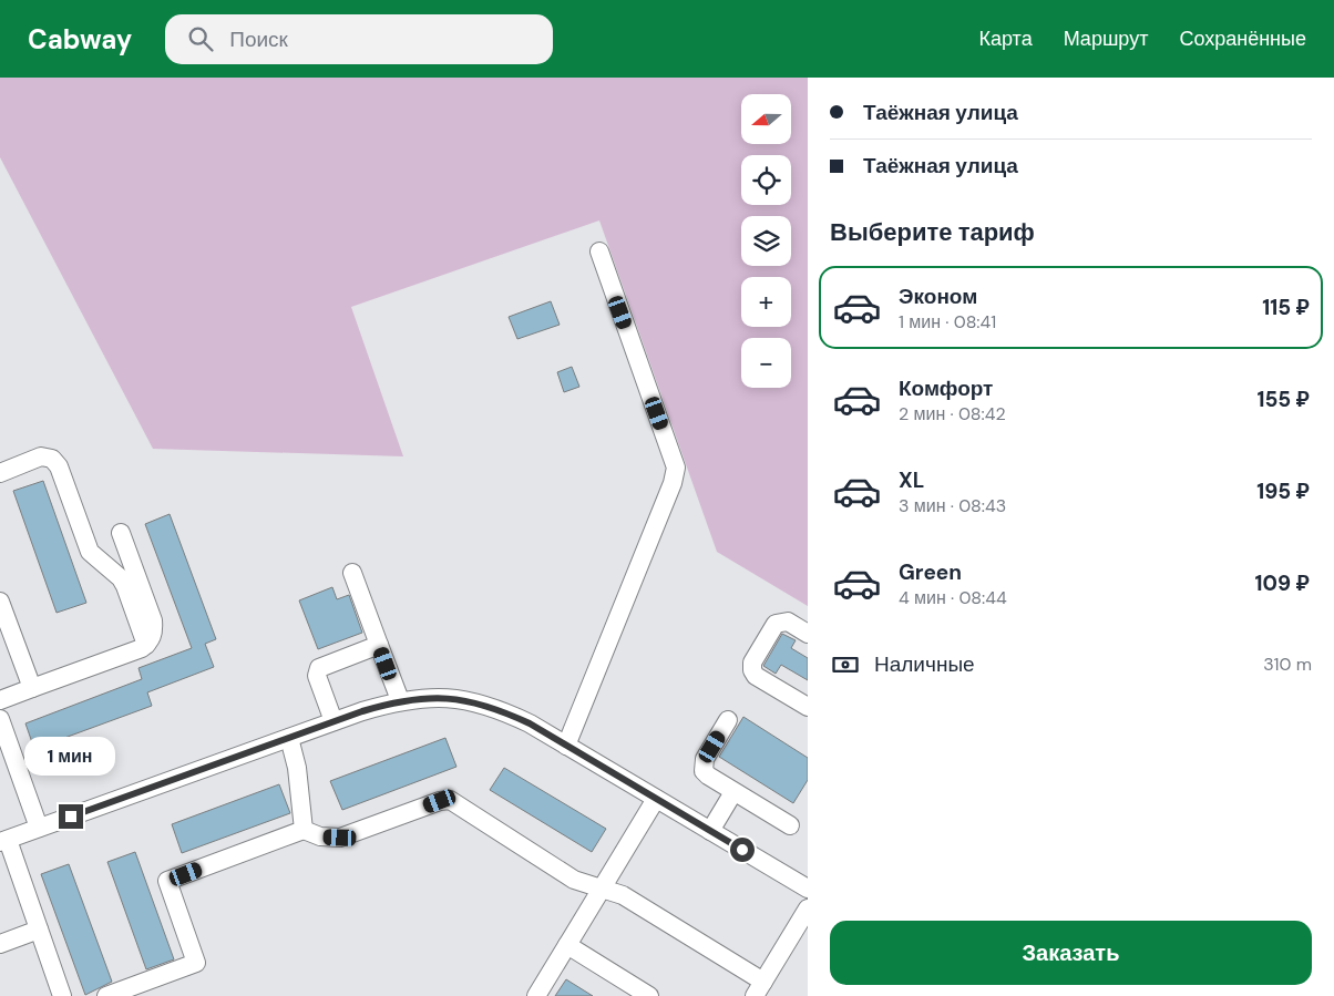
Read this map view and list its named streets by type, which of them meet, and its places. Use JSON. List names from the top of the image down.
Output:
{
  "north": "left",
  "page": {
    "header": "Cabway",
    "search": "Поиск",
    "nav": ["Карта", "Маршрут", "Сохранённые"],
    "banner": ["Таёжная улица", "Таёжная улица"],
    "map_buttons": ["+", "−"],
    "heading": "Выберите тариф",
    "list": [
      {
        "name": "Эконом",
        "note": "1 мин · 08:41",
        "value": "115 ₽"
      },
      {
        "name": "Комфорт",
        "note": "2 мин · 08:42",
        "value": "155 ₽"
      },
      {
        "name": "XL",
        "note": "3 мин · 08:43",
        "value": "195 ₽"
      },
      {
        "name": "Green",
        "note": "4 мин · 08:44",
        "value": "109 ₽"
      }
    ],
    "pay": ["Наличные", "310 m"],
    "bubble": "1 мин",
    "buttons": "Заказать"
  }
}
